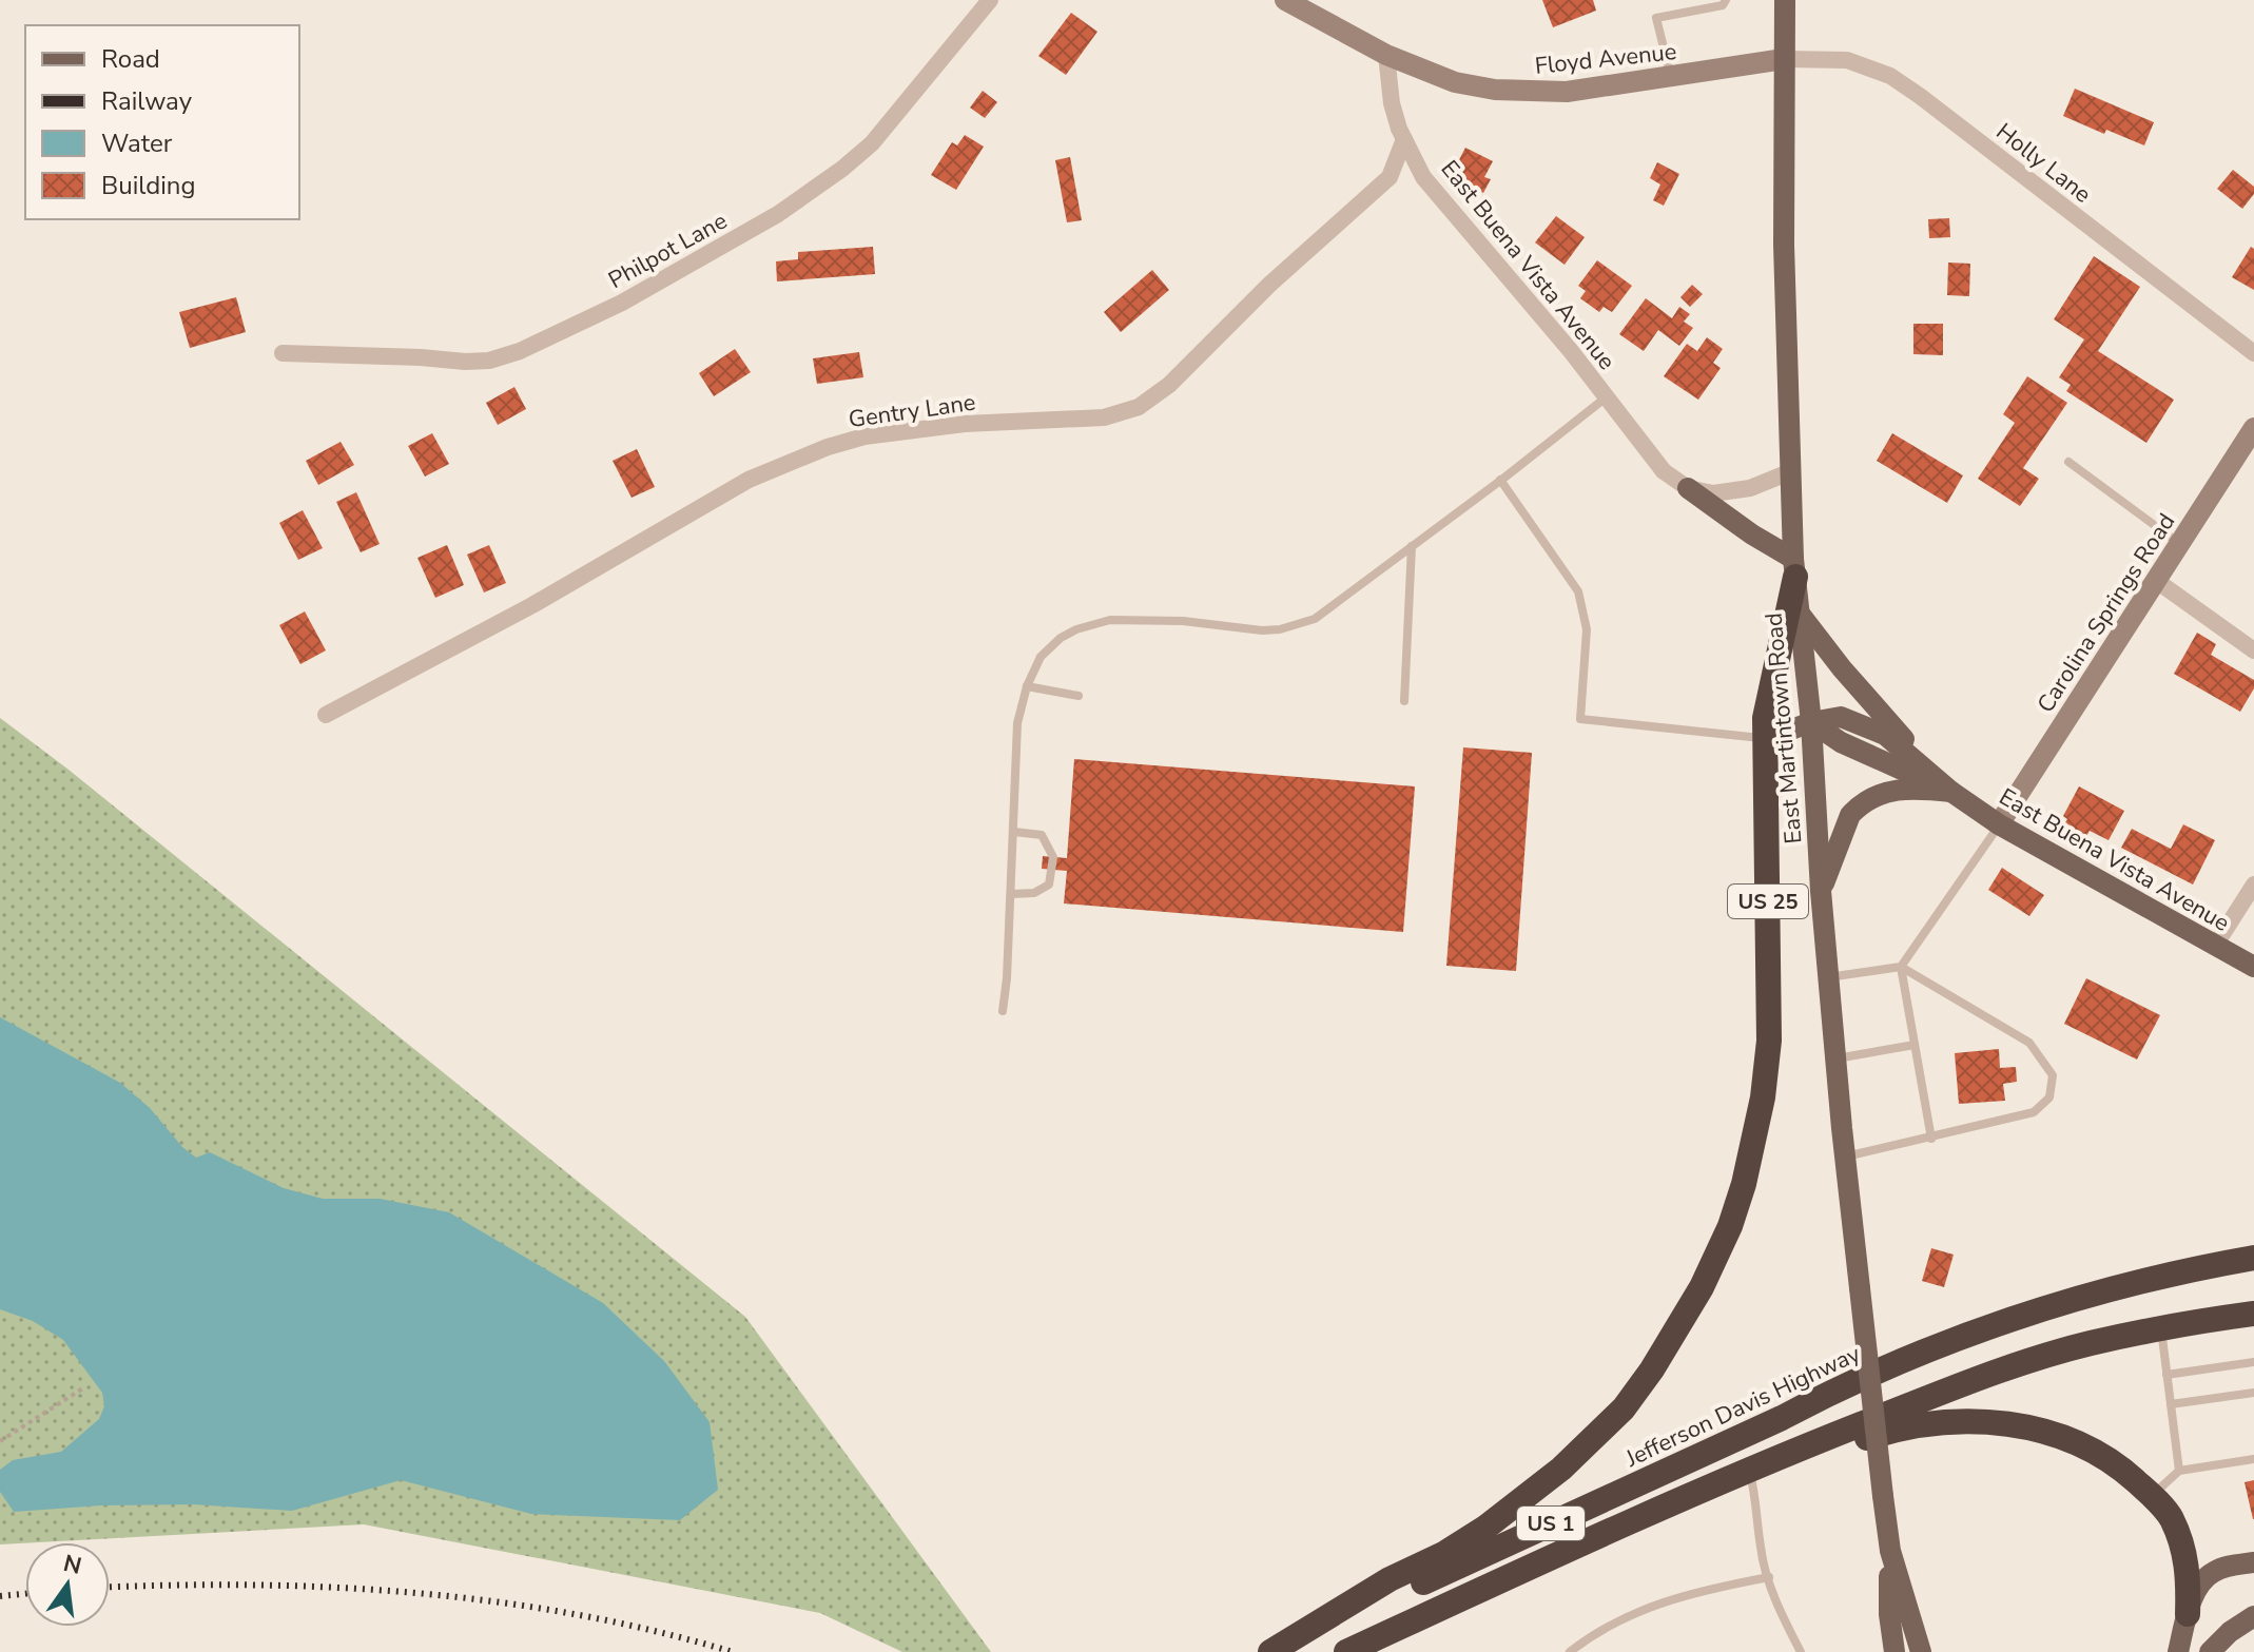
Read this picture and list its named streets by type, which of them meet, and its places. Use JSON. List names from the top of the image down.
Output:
{
  "streets": {
    "highway": ["US 25", "Jefferson Davis Highway", "US 1"],
    "main road": [
      "Floyd Avenue",
      "East Buena Vista Avenue",
      "Carolina Springs Road",
      "East Martintown Road"
    ],
    "street": ["Holly Lane", "Philpot Lane", "Gentry Lane"]
  },
  "crossings": [
    ["Floyd Avenue", "Holly Lane"],
    ["Floyd Avenue", "East Buena Vista Avenue"],
    ["Floyd Avenue", "East Martintown Road"],
    ["Holly Lane", "East Martintown Road"],
    ["East Buena Vista Avenue", "Gentry Lane"],
    ["East Buena Vista Avenue", "Carolina Springs Road"],
    ["East Buena Vista Avenue", "East Martintown Road"],
    ["East Buena Vista Avenue", "US 25"],
    ["East Martintown Road", "US 25"],
    ["US 25", "Jefferson Davis Highway"]
  ],
  "legend": [
    "Road",
    "Railway",
    "Water",
    "Building"
  ],
  "north": "top"
}
